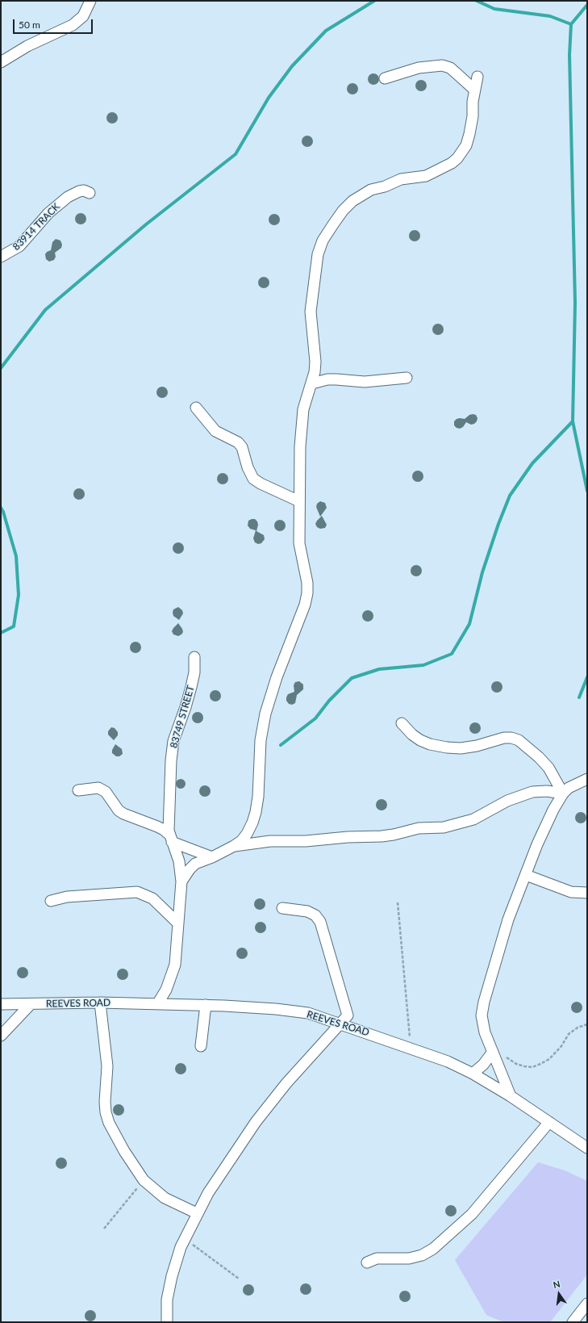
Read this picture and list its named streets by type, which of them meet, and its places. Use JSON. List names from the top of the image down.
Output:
{
  "streets": {
    "street": ["83914 TRACK", "83749 STREET", "REEVES ROAD"]
  },
  "crossings": [
    ["83749 STREET", "REEVES ROAD"]
  ],
  "scale_bar": "50 m",
  "north": "top"
}
